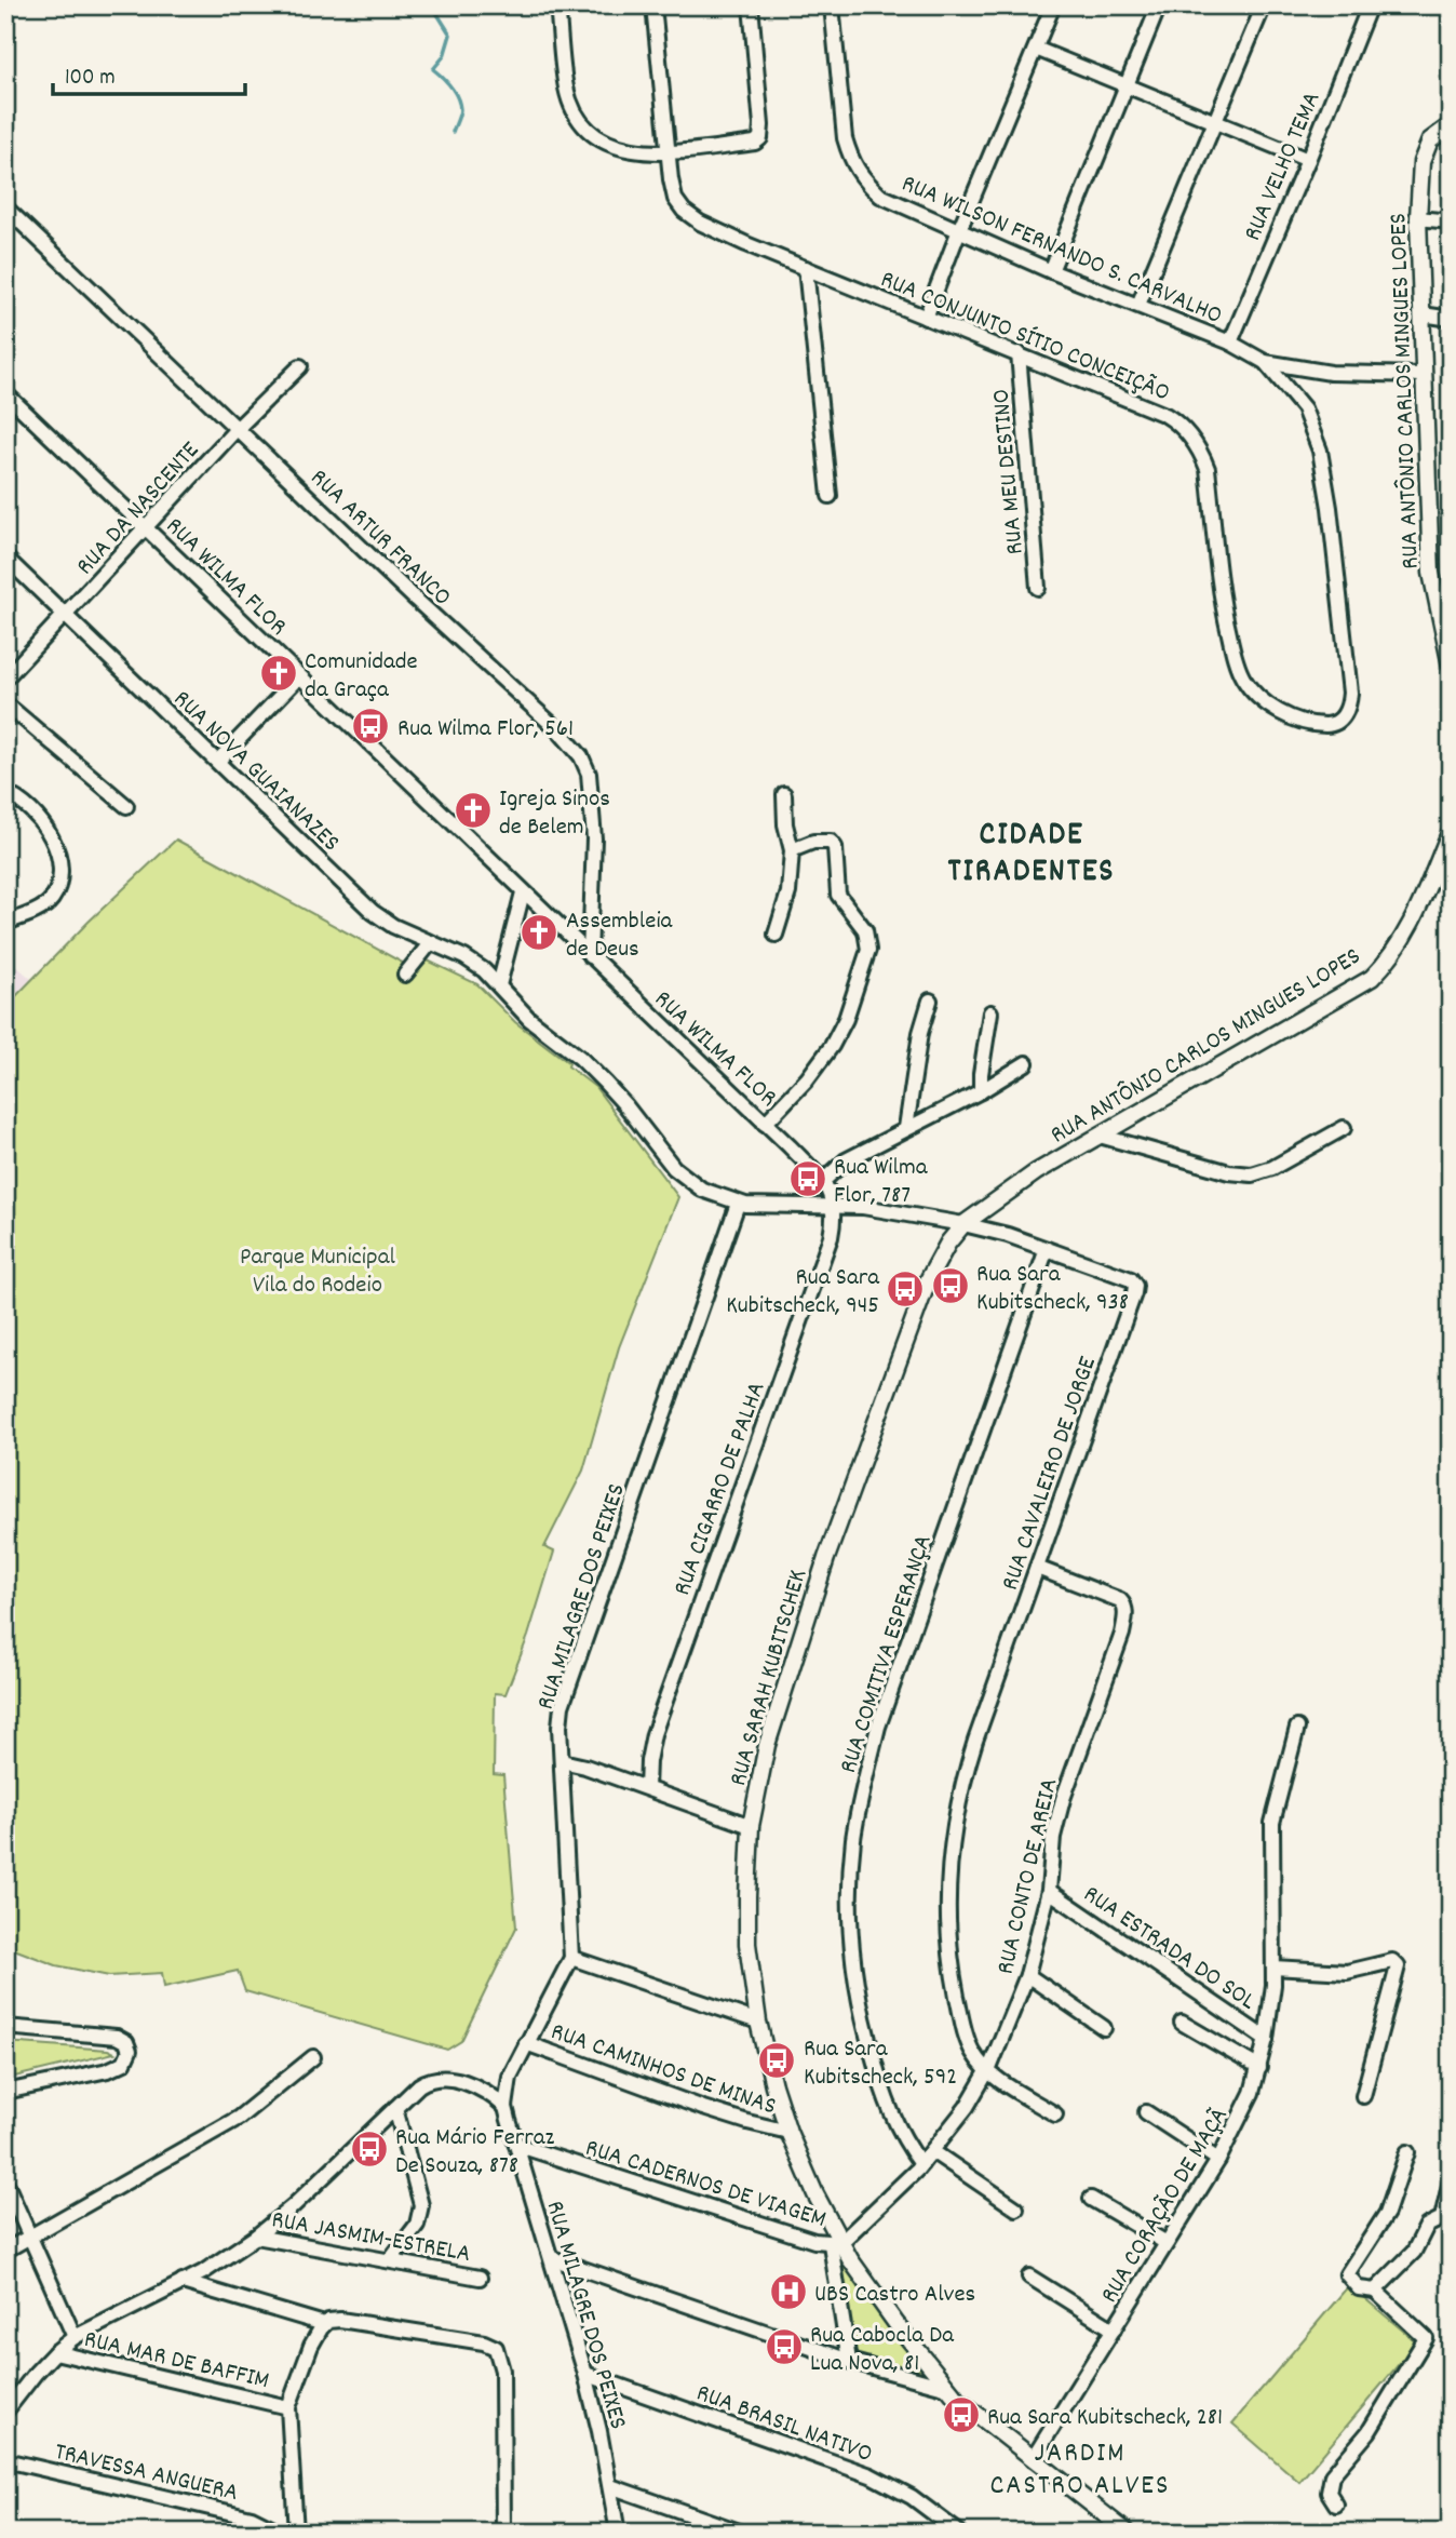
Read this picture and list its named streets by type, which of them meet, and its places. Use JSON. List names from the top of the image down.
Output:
{
  "streets": {
    "street": [
      "RUA VELHO TEMA",
      "RUA WILSON FERNANDO S. CARVALHO",
      "RUA CONJUNTO SÍTIO CONCEIÇÃO",
      "RUA ANTÔNIO CARLOS MINGUES LOPES",
      "RUA MEU DESTINO",
      "RUA DA NASCENTE",
      "RUA ARTUR FRANCO",
      "RUA WILMA FLOR",
      "RUA NOVA GUAIANAZES",
      "RUA CAVALEIRO DE JORGE",
      "RUA CIGARRO DE PALHA",
      "RUA MILAGRE DOS PEIXES",
      "RUA COMITIVA ESPERANÇA",
      "RUA SARAH KUBITSCHEK",
      "RUA CONTO DE AREIA",
      "RUA ESTRADA DO SOL",
      "RUA CAMINHOS DE MINAS",
      "RUA CADERNOS DE VIAGEM",
      "RUA CORAÇÃO DE MAÇÃ",
      "RUA JASMIM-ESTRELA",
      "RUA MAR DE BAFFIM",
      "RUA BRASIL NATIVO",
      "TRAVESSA ANGUERA"
    ]
  },
  "crossings": [
    ["RUA VELHO TEMA", "RUA WILSON FERNANDO S. CARVALHO"],
    ["RUA WILSON FERNANDO S. CARVALHO", "RUA CONJUNTO SÍTIO CONCEIÇÃO"],
    ["RUA WILSON FERNANDO S. CARVALHO", "RUA ANTÔNIO CARLOS MINGUES LOPES"],
    ["RUA CONJUNTO SÍTIO CONCEIÇÃO", "RUA MEU DESTINO"],
    ["RUA ANTÔNIO CARLOS MINGUES LOPES", "RUA CAVALEIRO DE JORGE"],
    ["RUA ANTÔNIO CARLOS MINGUES LOPES", "RUA SARAH KUBITSCHEK"],
    ["RUA DA NASCENTE", "RUA ARTUR FRANCO"],
    ["RUA DA NASCENTE", "RUA WILMA FLOR"],
    ["RUA DA NASCENTE", "RUA NOVA GUAIANAZES"],
    ["RUA ARTUR FRANCO", "RUA WILMA FLOR"],
    ["RUA WILMA FLOR", "RUA CAVALEIRO DE JORGE"],
    ["RUA WILMA FLOR", "RUA CIGARRO DE PALHA"],
    ["RUA NOVA GUAIANAZES", "RUA CAVALEIRO DE JORGE"],
    ["RUA NOVA GUAIANAZES", "RUA MILAGRE DOS PEIXES"],
    ["RUA CAVALEIRO DE JORGE", "RUA CIGARRO DE PALHA"],
    ["RUA CAVALEIRO DE JORGE", "RUA MILAGRE DOS PEIXES"],
    ["RUA CAVALEIRO DE JORGE", "RUA COMITIVA ESPERANÇA"],
    ["RUA CAVALEIRO DE JORGE", "RUA SARAH KUBITSCHEK"],
    ["RUA CAVALEIRO DE JORGE", "RUA CONTO DE AREIA"],
    ["RUA MILAGRE DOS PEIXES", "RUA CAMINHOS DE MINAS"],
    ["RUA MILAGRE DOS PEIXES", "RUA CADERNOS DE VIAGEM"],
    ["RUA MILAGRE DOS PEIXES", "RUA BRASIL NATIVO"],
    ["RUA COMITIVA ESPERANÇA", "RUA CONTO DE AREIA"],
    ["RUA SARAH KUBITSCHEK", "RUA CONTO DE AREIA"],
    ["RUA SARAH KUBITSCHEK", "RUA CAMINHOS DE MINAS"],
    ["RUA SARAH KUBITSCHEK", "RUA CADERNOS DE VIAGEM"],
    ["RUA SARAH KUBITSCHEK", "RUA CORAÇÃO DE MAÇÃ"],
    ["RUA CONTO DE AREIA", "RUA ESTRADA DO SOL"],
    ["RUA CONTO DE AREIA", "RUA CADERNOS DE VIAGEM"],
    ["RUA ESTRADA DO SOL", "RUA CORAÇÃO DE MAÇÃ"]
  ],
  "districts": ["CIDADE TIRADENTES", "JARDIM CASTRO ALVES"],
  "parks": ["Parque Municipal Vila do Rodeio"],
  "places": {
    "church": ["Comunidade da Graça", "Igreja Sinos de Belem", "Assembleia de Deus"],
    "bus stop": [
      "Rua Wilma Flor, 561",
      "Rua Wilma Flor, 787",
      "Rua Sara Kubitscheck, 938",
      "Rua Sara Kubitscheck, 945",
      "Rua Sara Kubitscheck, 592",
      "Rua Mário Ferraz De Souza, 878",
      "Rua Cabocla Da Lua Nova, 81",
      "Rua Sara Kubitscheck, 281"
    ],
    "hospital": ["UBS Castro Alves"]
  },
  "scale_bar": "100 m"
}
